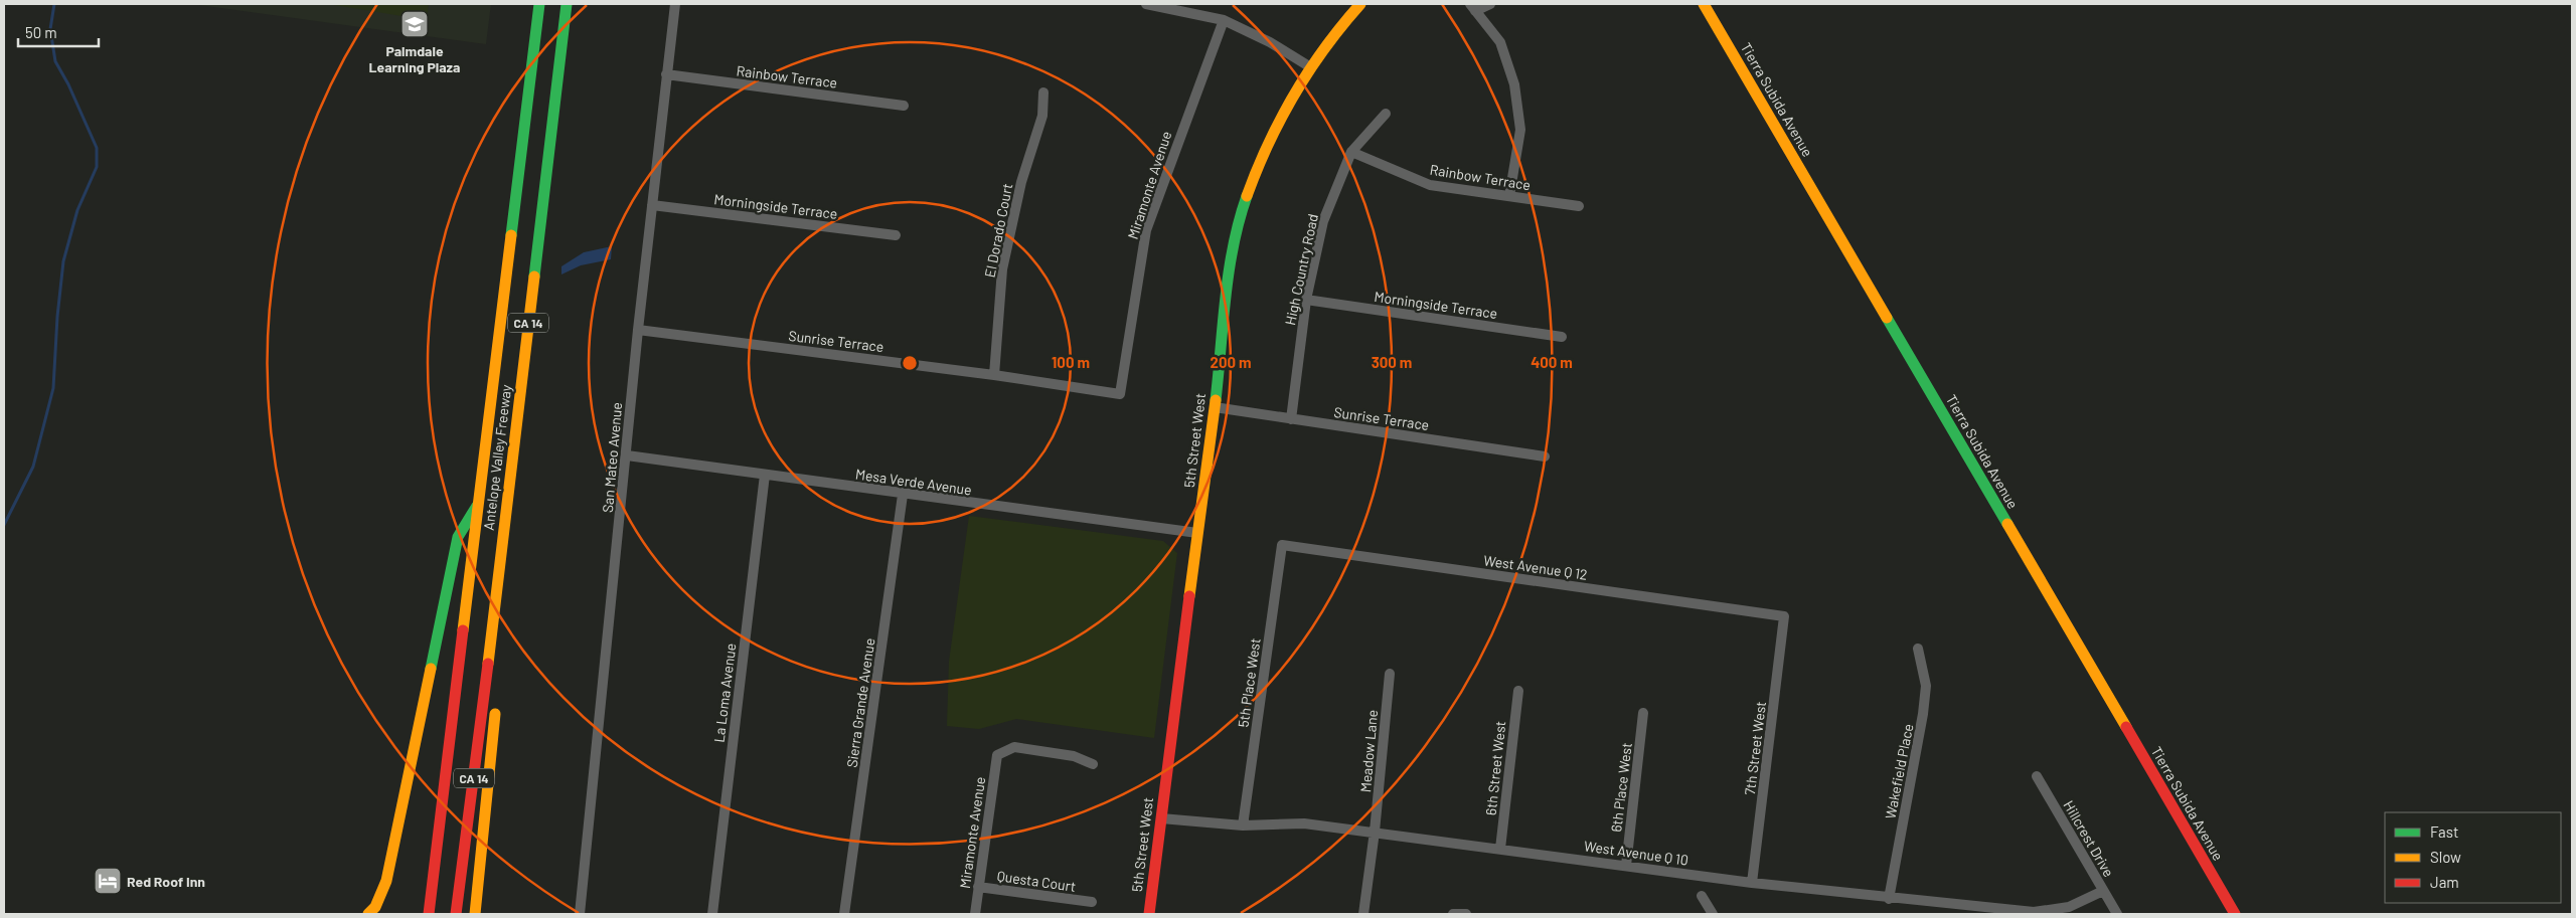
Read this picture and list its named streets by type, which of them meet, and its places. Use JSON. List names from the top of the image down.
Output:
{
  "streets": {
    "main road": [
      "Tierra Subida Avenue",
      "CA 14",
      "5th Street West",
      "Antelope Valley Freeway"
    ],
    "street": [
      "Rainbow Terrace",
      "Miramonte Avenue",
      "Morningside Terrace",
      "El Dorado Court",
      "High Country Road",
      "Sunrise Terrace",
      "San Mateo Avenue",
      "Mesa Verde Avenue",
      "West Avenue Q 12",
      "5th Place West",
      "La Loma Avenue",
      "Sierra Grande Avenue",
      "7th Street West",
      "Meadow Lane",
      "6th Street West",
      "Wakefield Place",
      "6th Place West",
      "Hillcrest Drive",
      "West Avenue Q 10",
      "Questa Court"
    ]
  },
  "crossings": [
    ["Rainbow Terrace", "High Country Road"],
    ["Rainbow Terrace", "San Mateo Avenue"],
    ["Miramonte Avenue", "Sunrise Terrace"],
    ["Miramonte Avenue", "Questa Court"],
    ["Morningside Terrace", "High Country Road"],
    ["Morningside Terrace", "San Mateo Avenue"],
    ["El Dorado Court", "Sunrise Terrace"],
    ["High Country Road", "Sunrise Terrace"],
    ["Sunrise Terrace", "5th Street West"],
    ["Sunrise Terrace", "San Mateo Avenue"],
    ["5th Street West", "Mesa Verde Avenue"],
    ["5th Street West", "West Avenue Q 10"],
    ["San Mateo Avenue", "Mesa Verde Avenue"],
    ["Mesa Verde Avenue", "La Loma Avenue"],
    ["Mesa Verde Avenue", "Sierra Grande Avenue"],
    ["West Avenue Q 12", "5th Place West"],
    ["West Avenue Q 12", "7th Street West"],
    ["5th Place West", "West Avenue Q 10"],
    ["7th Street West", "West Avenue Q 10"],
    ["Meadow Lane", "West Avenue Q 10"],
    ["6th Street West", "West Avenue Q 10"],
    ["Wakefield Place", "West Avenue Q 10"],
    ["6th Place West", "West Avenue Q 10"],
    ["Hillcrest Drive", "West Avenue Q 10"]
  ],
  "places": {
    "school or university": ["Palmdale Learning Plaza"],
    "hotel": ["Red Roof Inn"]
  },
  "legend": ["Fast", "Slow", "Jam"],
  "scale_bar": "50 m",
  "rings": [
    "100 m",
    "200 m",
    "300 m",
    "400 m"
  ]
}
